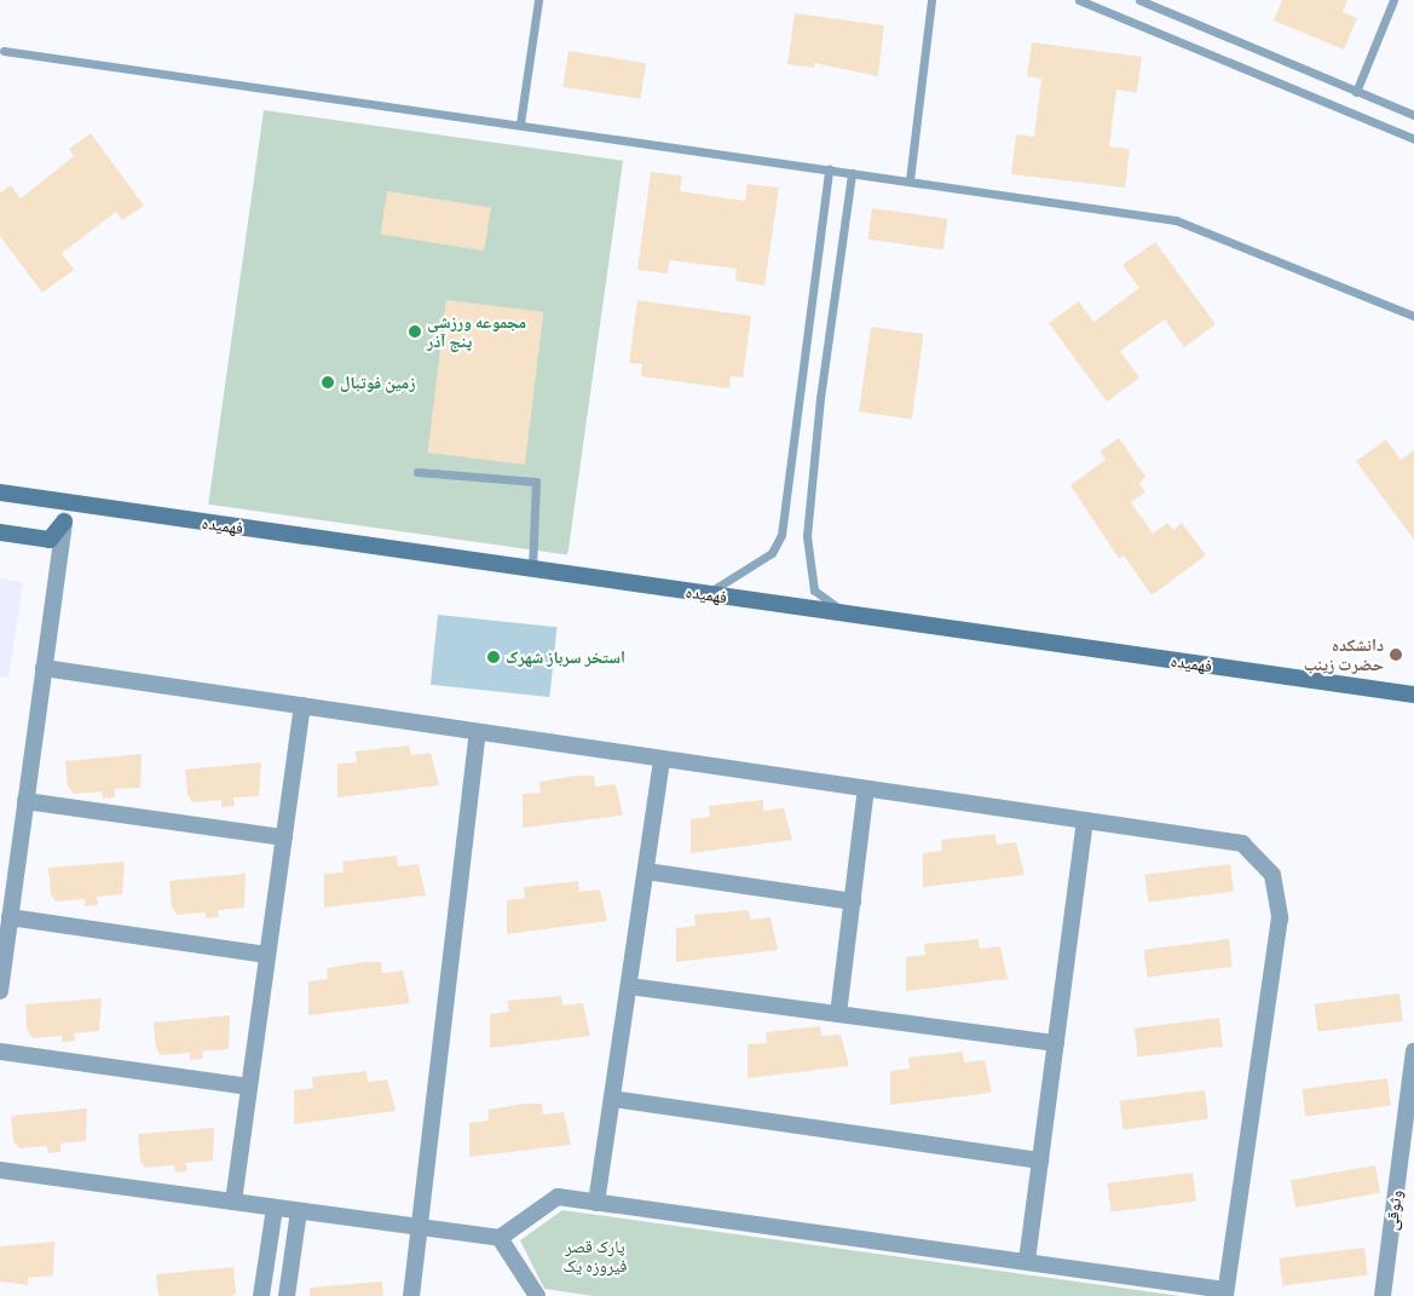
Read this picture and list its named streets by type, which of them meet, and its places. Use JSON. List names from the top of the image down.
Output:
{
  "streets": {
    "main road": ["فهمیده"],
    "street": ["وثوقی"]
  },
  "parks": ["پارک قصر فیروزه یک"],
  "places": [
    "مجموعه ورزشی پنج آذر",
    "زمین فوتبال",
    "دانشکده حضرت زینب",
    "استخر سرباز شهرک"
  ]
}
